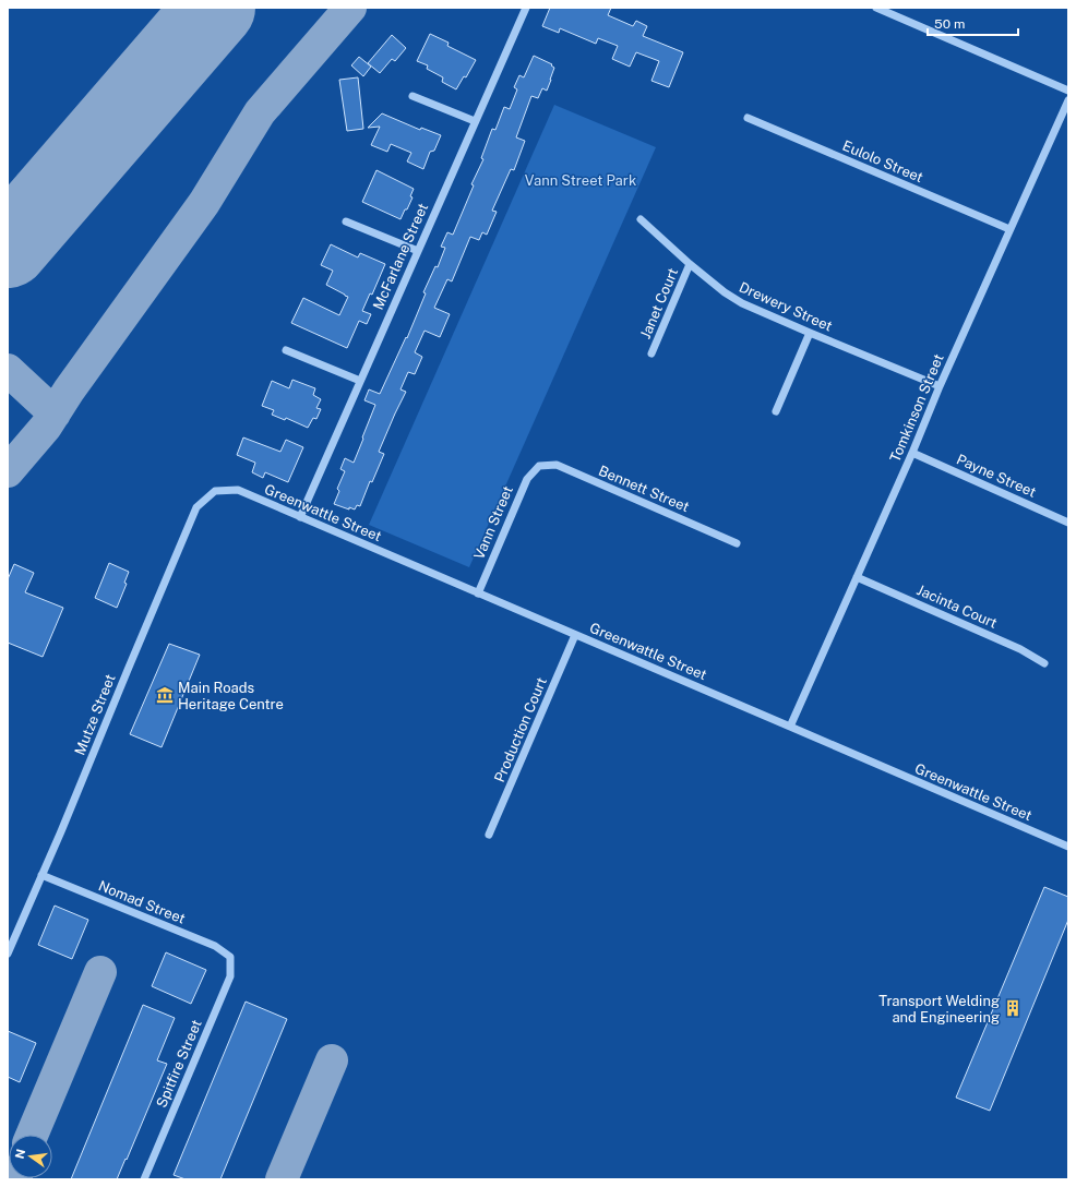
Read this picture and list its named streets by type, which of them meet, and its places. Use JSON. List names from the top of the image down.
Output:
{
  "streets": {
    "street": [
      "Eulolo Street",
      "McFarlane Street",
      "Janet Court",
      "Drewery Street",
      "Tomkinson Street",
      "Payne Street",
      "Bennett Street",
      "Greenwattle Street",
      "Vann Street",
      "Jacinta Court",
      "Mutze Street",
      "Production Court",
      "Nomad Street",
      "Spitfire Street"
    ]
  },
  "crossings": [
    ["Eulolo Street", "Tomkinson Street"],
    ["McFarlane Street", "Greenwattle Street"],
    ["Janet Court", "Drewery Street"],
    ["Drewery Street", "Tomkinson Street"],
    ["Tomkinson Street", "Payne Street"],
    ["Tomkinson Street", "Greenwattle Street"],
    ["Tomkinson Street", "Jacinta Court"],
    ["Bennett Street", "Vann Street"],
    ["Greenwattle Street", "Vann Street"],
    ["Greenwattle Street", "Mutze Street"],
    ["Greenwattle Street", "Production Court"],
    ["Mutze Street", "Nomad Street"],
    ["Nomad Street", "Spitfire Street"]
  ],
  "parks": ["Vann Street Park"],
  "places": {
    "museum": ["Main Roads Heritage Centre"],
    "building": ["Transport Welding and Engineering"]
  },
  "scale_bar": "50 m",
  "north": "left"
}
